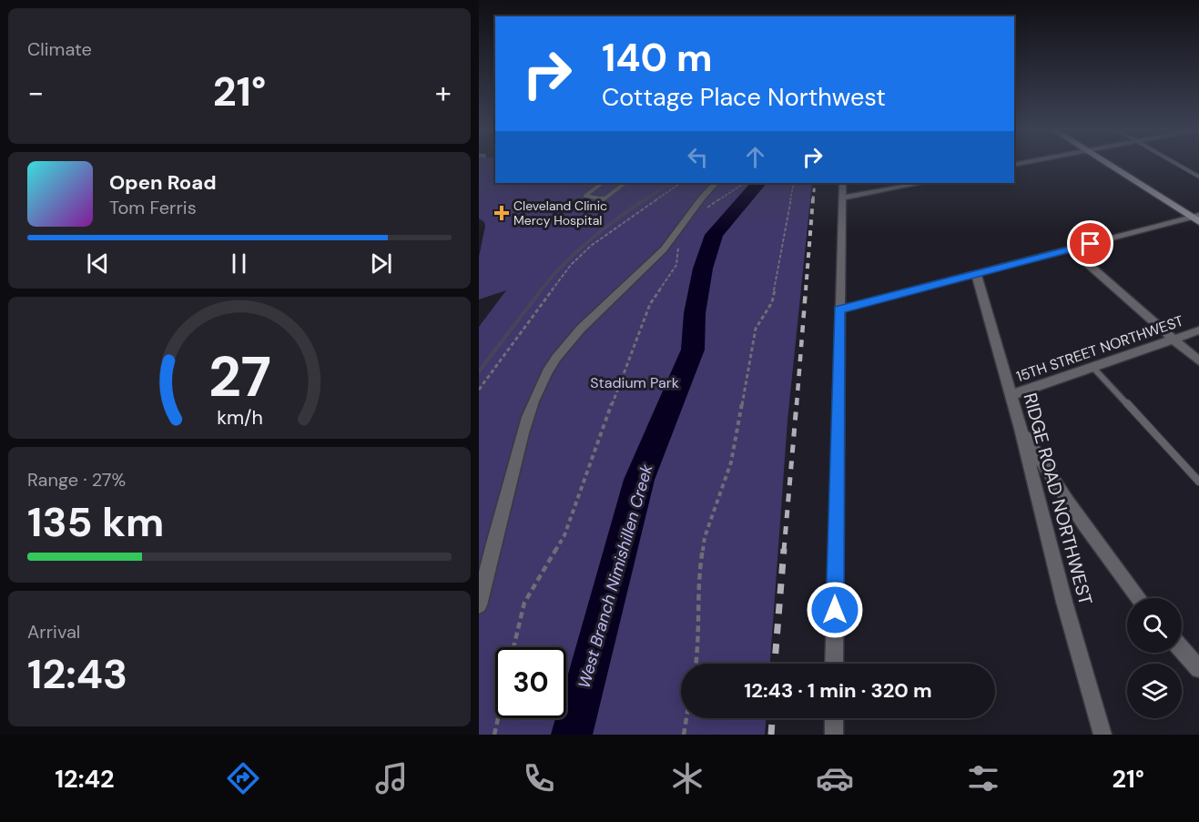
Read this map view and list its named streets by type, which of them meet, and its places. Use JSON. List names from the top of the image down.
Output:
{
  "streets": {
    "street": ["15TH STREET NORTHWEST", "RIDGE ROAD NORTHWEST"]
  },
  "crossings": [
    ["15TH STREET NORTHWEST", "RIDGE ROAD NORTHWEST"]
  ],
  "water": ["West Branch Nimishillen Creek"],
  "parks": ["Stadium Park"],
  "places": {
    "health": ["Cleveland Clinic Mercy Hospital"]
  },
  "page": {
    "tile": [
      "Climate",
      ["Range · 27%", "135 km"],
      ["Arrival", "12:43"]
    ],
    "turn": ["140 m", "Cottage Place Northwest"],
    "heat": ["−", "21°", "+"],
    "song": ["Open Road", "Tom Ferris"],
    "limit": "30",
    "trip": "12:43 · 1 min · 320 m",
    "tabs": ["12:42", "21°"],
    "gauge": ["27", "km/h"]
  }
}
